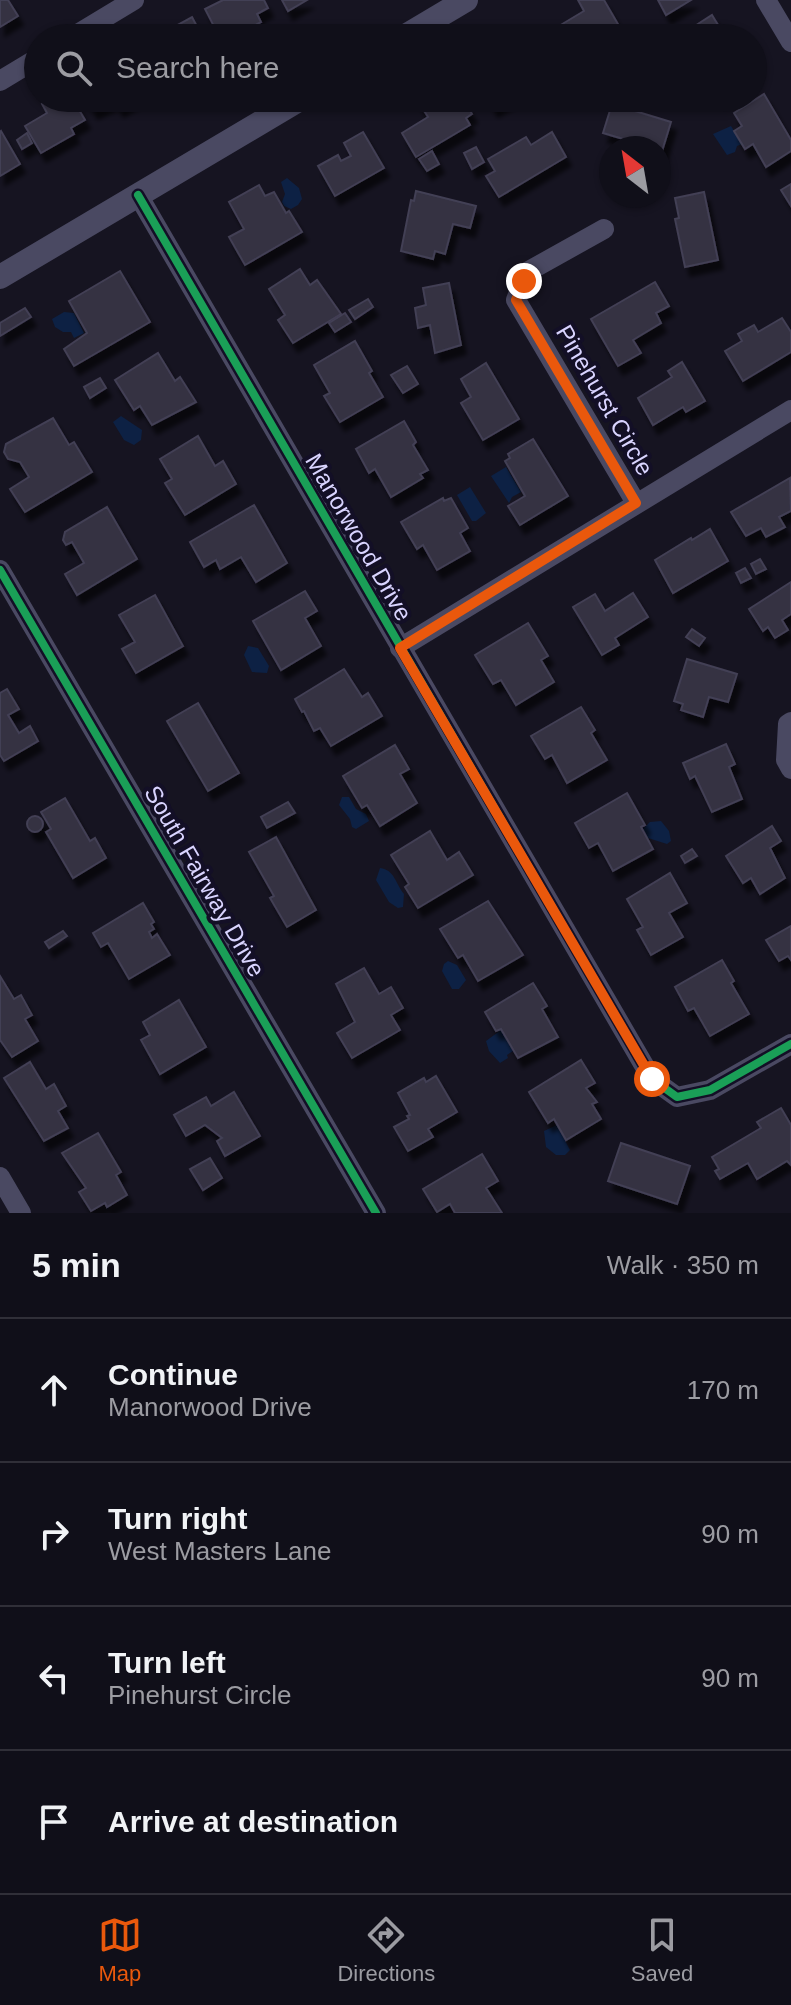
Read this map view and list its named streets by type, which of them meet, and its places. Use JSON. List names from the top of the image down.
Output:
{
  "streets": {
    "street": ["Pinehurst Circle", "Manorwood Drive", "South Fairway Drive"]
  },
  "north": "top left",
  "page": {
    "search": "Search here",
    "heading": ["5 min", "Walk · 350 m"],
    "list": [
      ["Continue", "Manorwood Drive", "170 m"],
      ["Turn right", "West Masters Lane", "90 m"],
      ["Turn left", "Pinehurst Circle", "90 m"],
      "Arrive at destination"
    ],
    "nav": ["Map", "Directions", "Saved"]
  }
}
